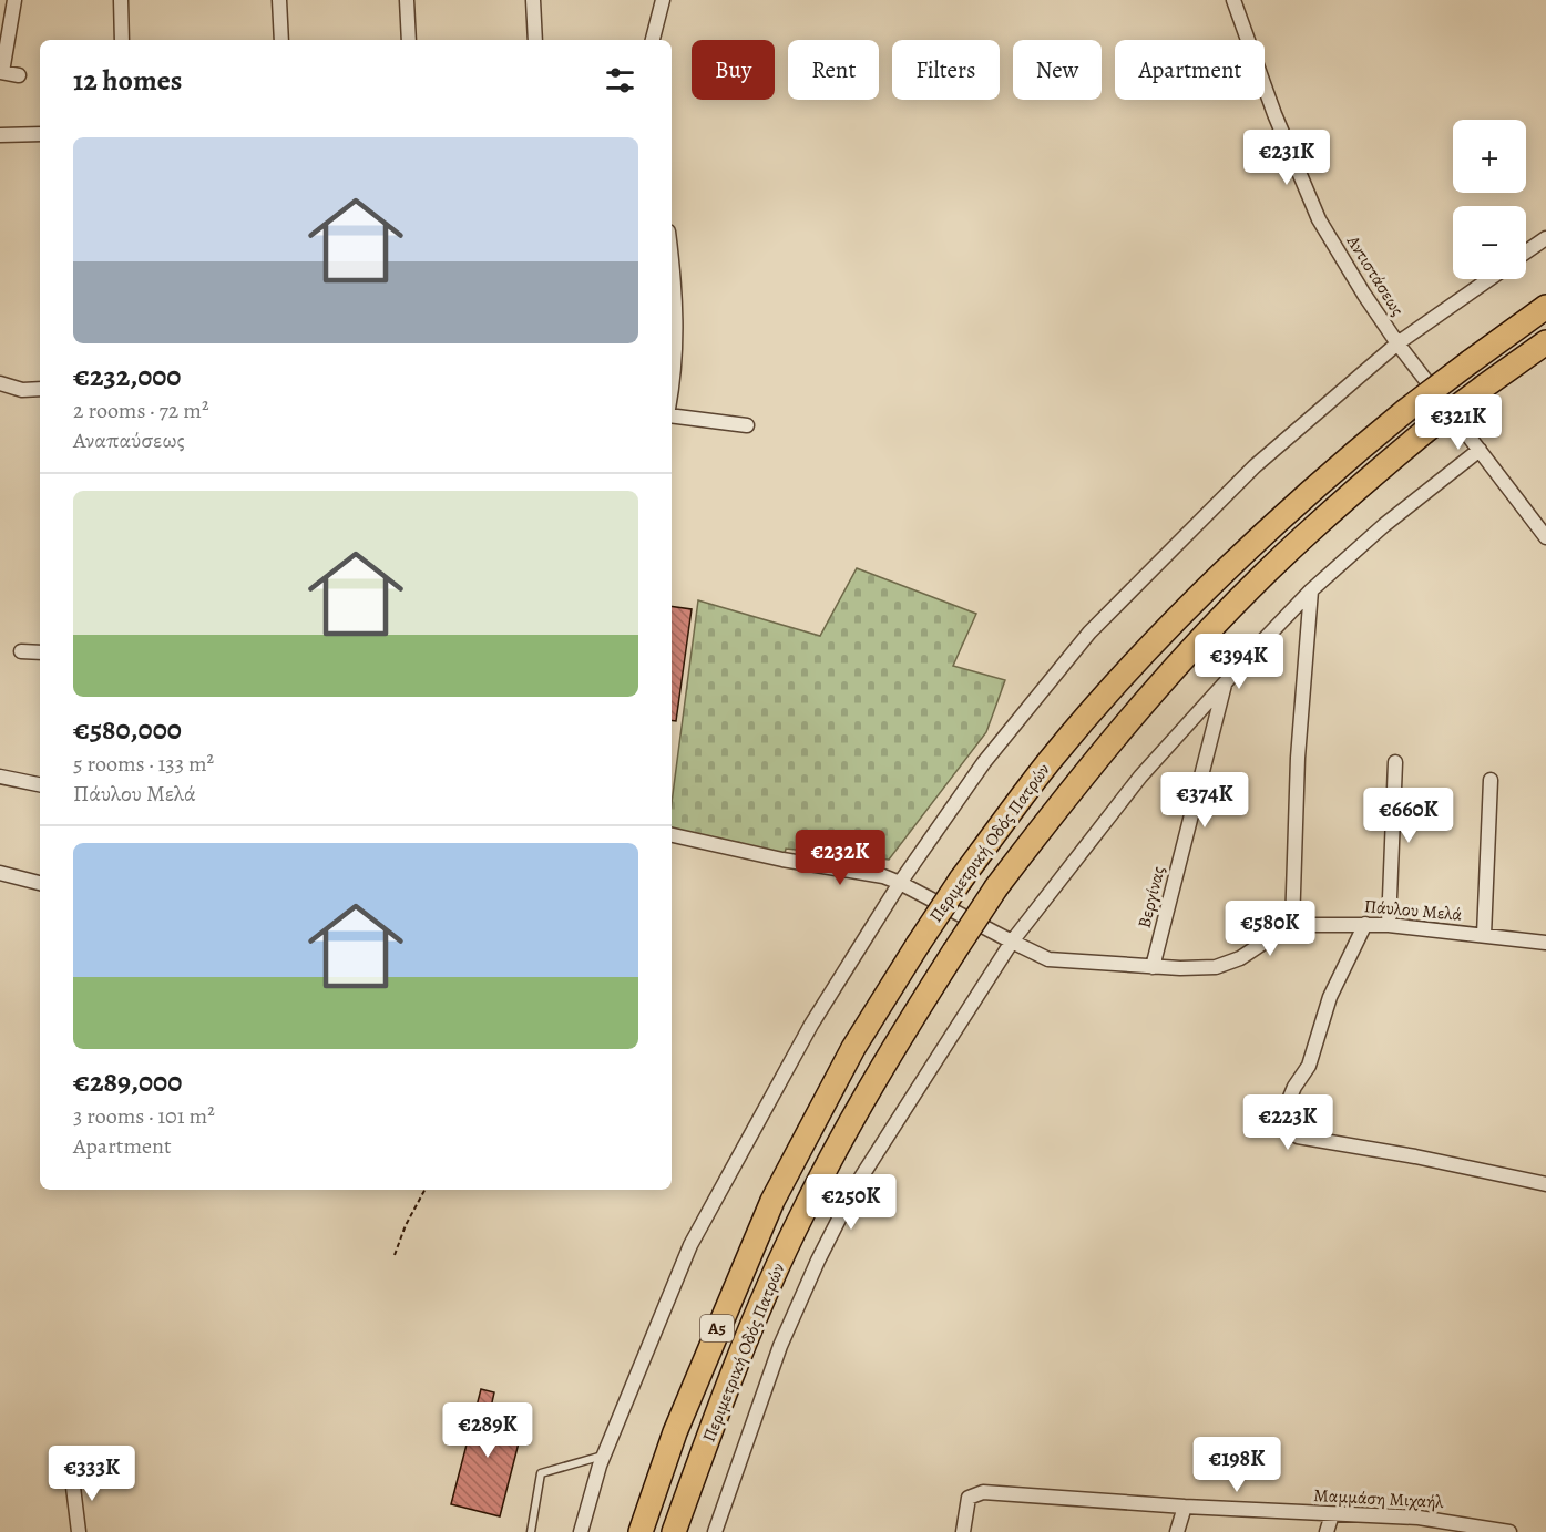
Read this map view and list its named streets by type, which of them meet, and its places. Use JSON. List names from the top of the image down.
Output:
{
  "streets": {
    "highway": ["Περιμετρική Οδός Πατρών", "Α5"],
    "street": [
      "Αντιστάσεως",
      "Βεργίνας",
      "Πάυλου Μελά",
      "Μαμμάση Μιχαήλ"
    ]
  },
  "crossings": [
    ["Βεργίνας", "Πάυλου Μελά"]
  ],
  "page": {
    "chip": [
      "Buy",
      "Rent",
      "Filters",
      "New",
      "Apartment"
    ],
    "heading": "12 homes",
    "map_buttons": ["+", "−"],
    "list": [
      {
        "name": "€232,000",
        "note": "2 rooms · 72 m² · Αναπαύσεως"
      },
      {
        "name": "€580,000",
        "note": "5 rooms · 133 m² · Πάυλου Μελά"
      },
      {
        "name": "€289,000",
        "note": "3 rooms · 101 m² · Apartment"
      }
    ],
    "price": [
      "€231K",
      "€321K",
      "€394K",
      "€374K",
      "€660K",
      "€232K",
      "€580K",
      "€223K",
      "€250K",
      "€289K",
      "€198K",
      "€333K"
    ]
  }
}
